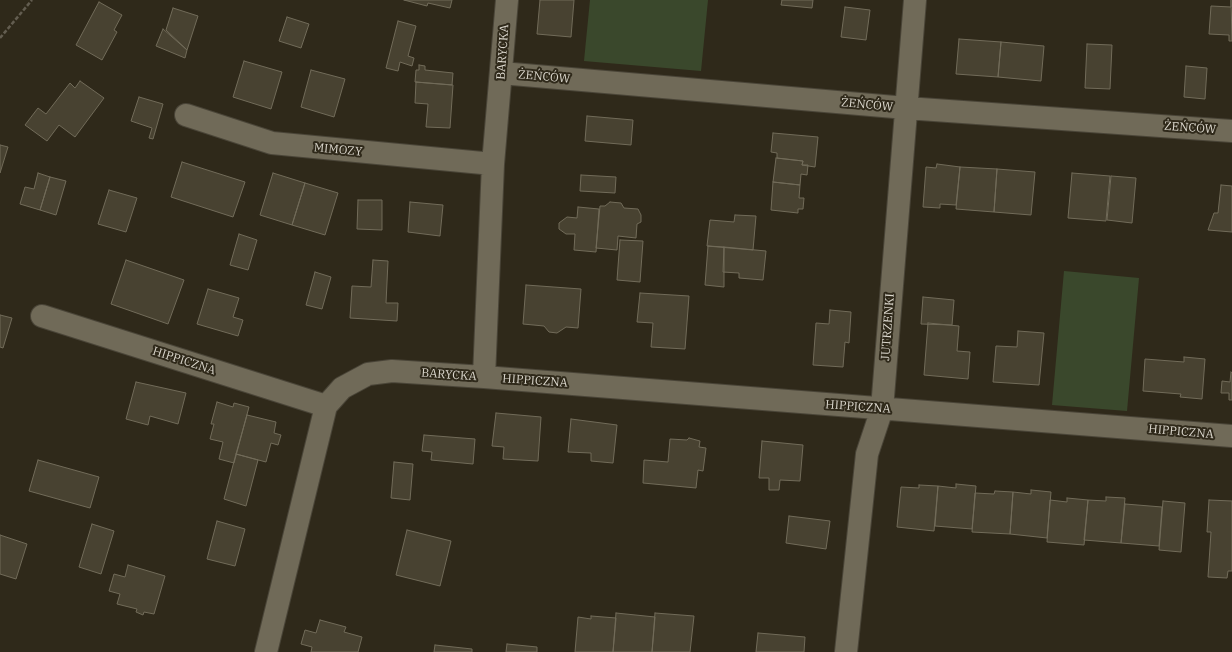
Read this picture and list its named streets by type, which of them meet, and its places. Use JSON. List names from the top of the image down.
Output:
{
  "streets": {
    "street": [
      "BARYCKA",
      "ŻEŃCÓW",
      "MIMOZY",
      "JUTRZENKI",
      "HIPPICZNA"
    ]
  },
  "crossings": [
    ["BARYCKA", "ŻEŃCÓW"],
    ["BARYCKA", "MIMOZY"],
    ["BARYCKA", "HIPPICZNA"],
    ["ŻEŃCÓW", "JUTRZENKI"],
    ["JUTRZENKI", "HIPPICZNA"]
  ]
}
